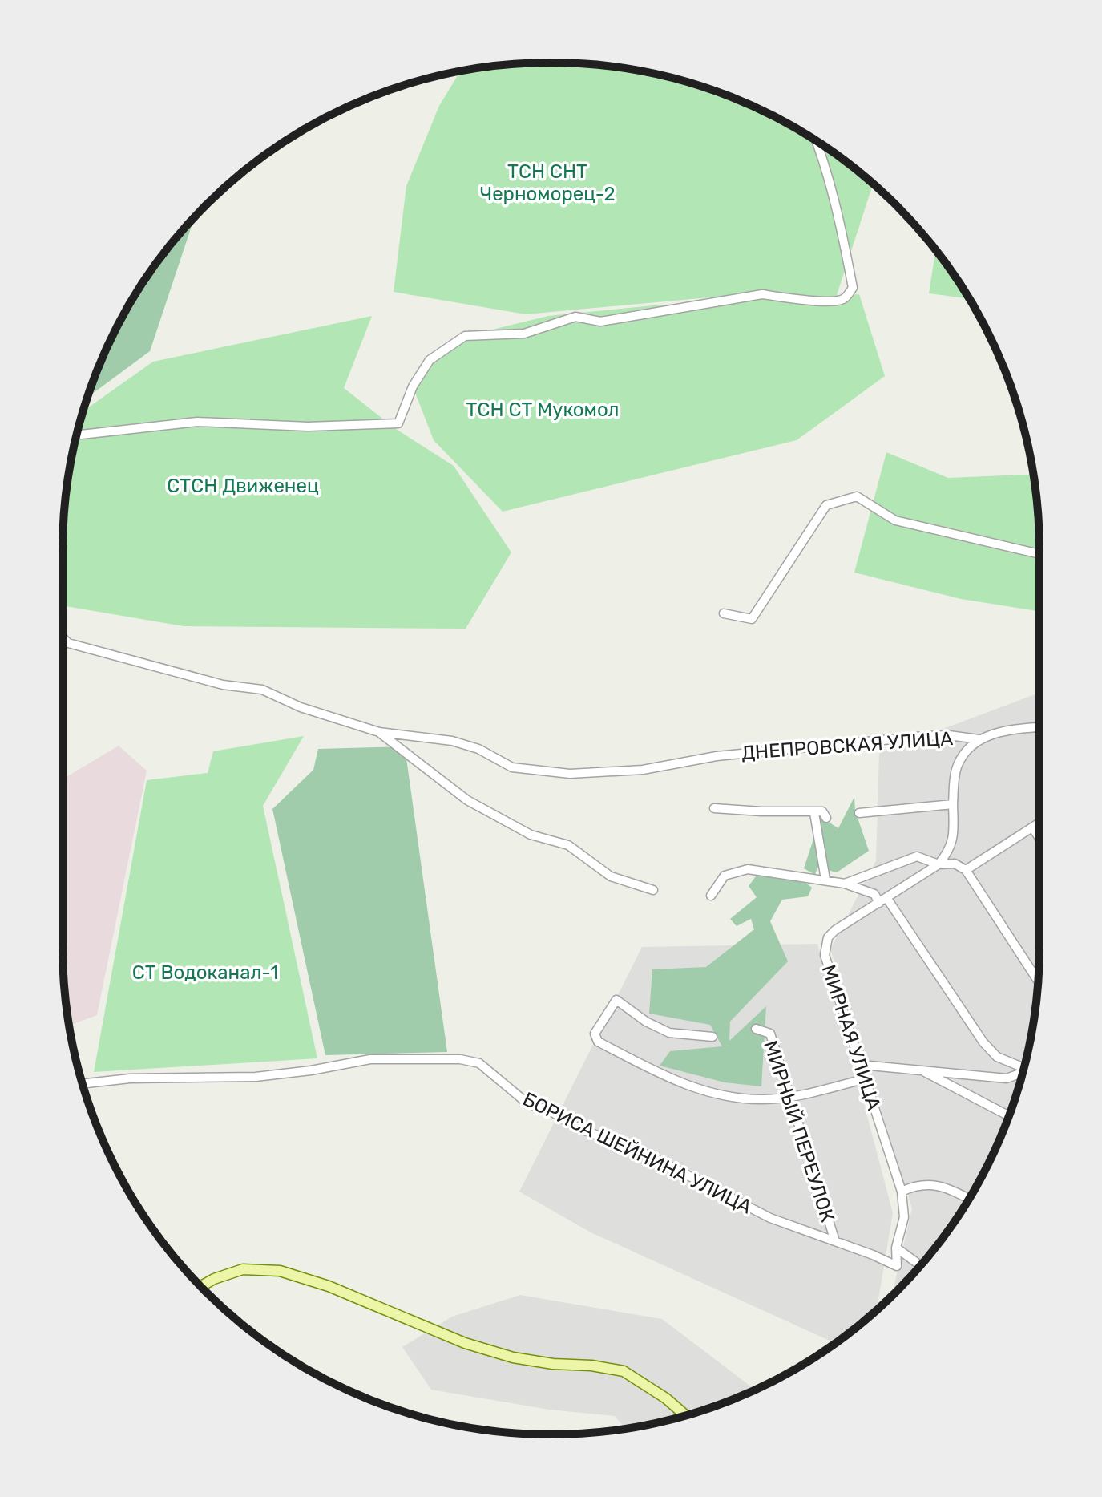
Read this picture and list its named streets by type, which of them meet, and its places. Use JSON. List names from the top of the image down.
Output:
{
  "streets": {
    "street": [
      "ДНЕПРОВСКАЯ УЛИЦА",
      "МИРНАЯ УЛИЦА",
      "МИРНЫЙ ПЕРЕУЛОК",
      "БОРИСА ШЕЙНИНА УЛИЦА"
    ]
  },
  "crossings": [
    ["ДНЕПРОВСКАЯ УЛИЦА", "МИРНАЯ УЛИЦА"],
    ["МИРНАЯ УЛИЦА", "БОРИСА ШЕЙНИНА УЛИЦА"],
    ["МИРНЫЙ ПЕРЕУЛОК", "БОРИСА ШЕЙНИНА УЛИЦА"]
  ],
  "parks": [
    "ТСН СНТ Черноморец-2",
    "ТСН СТ Мукомол",
    "СТСН Движенец",
    "СТ Водоканал-1"
  ]
}
